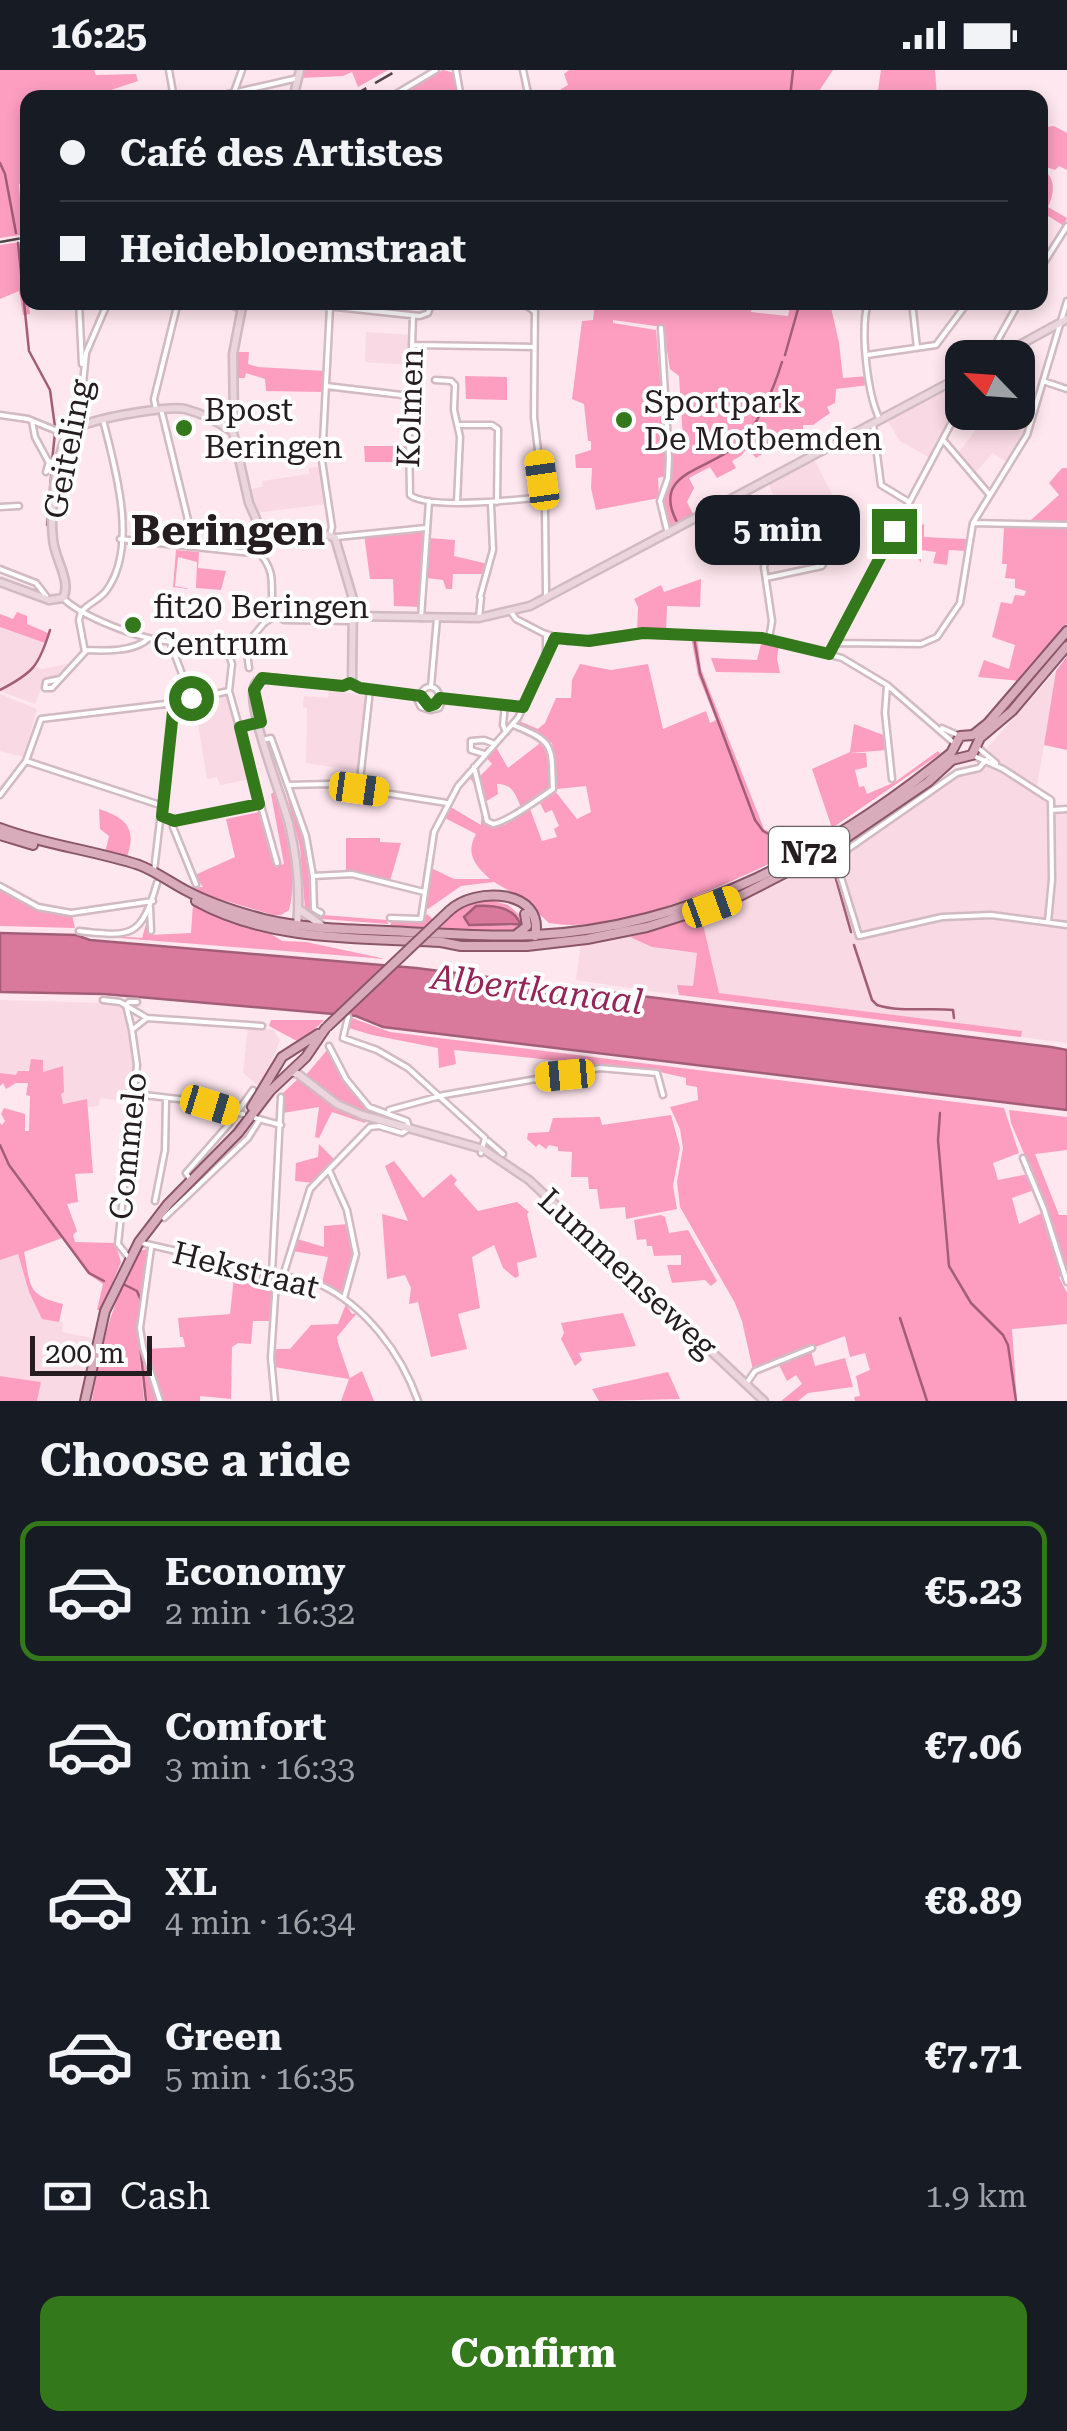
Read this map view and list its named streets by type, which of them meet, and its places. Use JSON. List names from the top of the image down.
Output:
{
  "streets": {
    "main road": ["N72"],
    "street": [
      "Kolmen",
      "Geiteling",
      "Commelo",
      "Hekstraat",
      "Lummenseweg"
    ]
  },
  "districts": ["Beringen"],
  "water": ["Albertkanaal"],
  "places": ["Sportpark De Motbemden", "Bpost Beringen", "fit20 Beringen Centrum"],
  "scale_bar": "200 m",
  "north": "top left",
  "page": {
    "status": "16:25",
    "banner": ["Café des Artistes", "Heidebloemstraat"],
    "bubble": "5 min",
    "scale": "200 m",
    "heading": "Choose a ride",
    "list": [
      {
        "name": "Economy",
        "note": "2 min · 16:32",
        "value": "€5.23"
      },
      {
        "name": "Comfort",
        "note": "3 min · 16:33",
        "value": "€7.06"
      },
      {
        "name": "XL",
        "note": "4 min · 16:34",
        "value": "€8.89"
      },
      {
        "name": "Green",
        "note": "5 min · 16:35",
        "value": "€7.71"
      }
    ],
    "pay": ["Cash", "1.9 km"],
    "buttons": "Confirm"
  }
}
